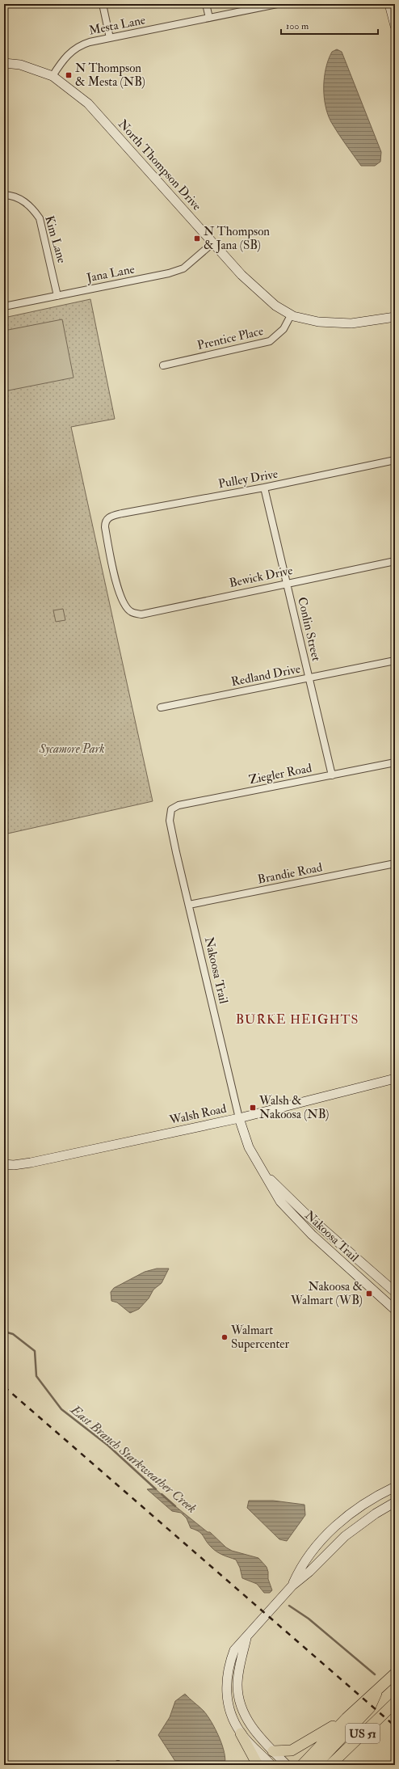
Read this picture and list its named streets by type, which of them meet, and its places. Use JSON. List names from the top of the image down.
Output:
{
  "streets": {
    "main road": ["US 51"],
    "street": [
      "Mesta Lane",
      "North Thompson Drive",
      "Kim Lane",
      "Jana Lane",
      "Prentice Place",
      "Pulley Drive",
      "Bewick Drive",
      "Conlin Street",
      "Redland Drive",
      "Ziegler Road",
      "Brandie Road",
      "Nakoosa Trail",
      "Walsh Road"
    ]
  },
  "crossings": [
    ["Mesta Lane", "North Thompson Drive"],
    ["North Thompson Drive", "Jana Lane"],
    ["North Thompson Drive", "Prentice Place"],
    ["Kim Lane", "Jana Lane"],
    ["Pulley Drive", "Bewick Drive"],
    ["Pulley Drive", "Conlin Street"],
    ["Bewick Drive", "Conlin Street"],
    ["Conlin Street", "Redland Drive"],
    ["Conlin Street", "Ziegler Road"],
    ["Ziegler Road", "Nakoosa Trail"],
    ["Brandie Road", "Nakoosa Trail"],
    ["Nakoosa Trail", "Walsh Road"]
  ],
  "districts": ["BURKE HEIGHTS"],
  "water": ["East Branch Starkweather Creek"],
  "parks": ["Sycamore Park"],
  "places": {
    "transit": [
      "N Thompson & Mesta (NB)",
      "N Thompson & Jana (SB)",
      "Walsh & Nakoosa (NB)",
      "Nakoosa & Walmart (WB)"
    ],
    "other": ["Walmart Supercenter"]
  },
  "scale_bar": "100 m"
}
